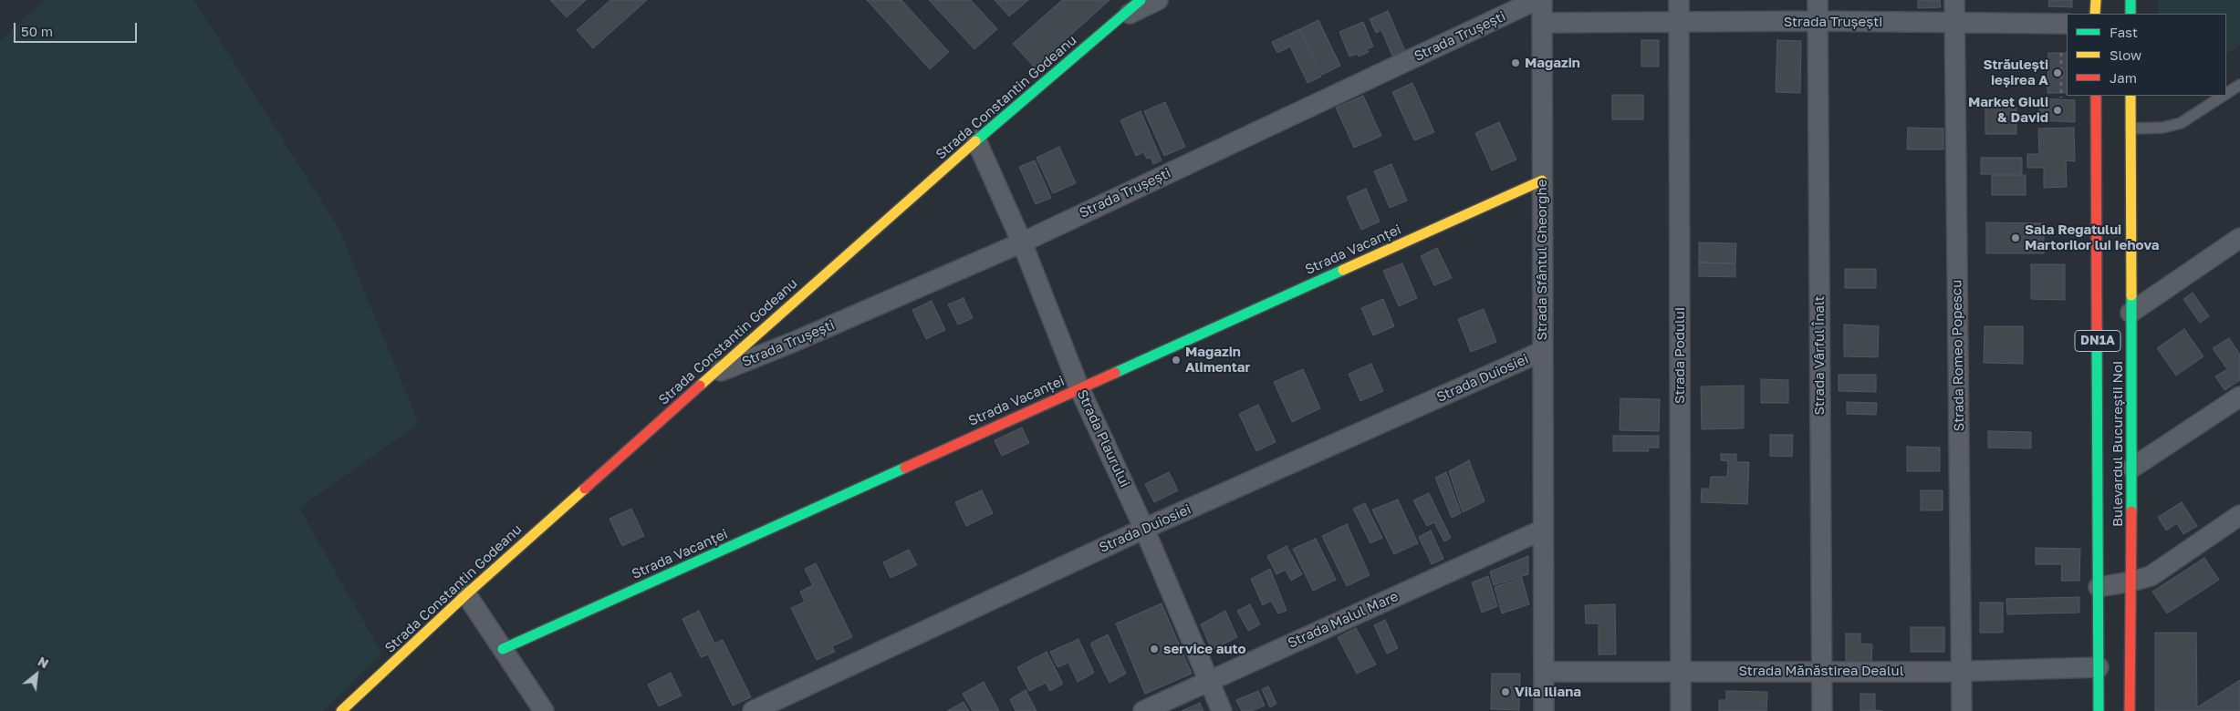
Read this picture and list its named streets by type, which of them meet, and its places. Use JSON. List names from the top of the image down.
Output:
{
  "streets": {
    "street": [
      "Strada Trușești",
      "Strada Constantin Godeanu",
      "Strada Vacanței",
      "Strada Sfântul Gheorghe",
      "DN1A",
      "Strada Podului",
      "Strada Vârful Înalt",
      "Strada Romeo Popescu",
      "Strada Duiosiei",
      "Strada Plaurului",
      "Bulevardul Bucureștii Noi",
      "Strada Malul Mare",
      "Strada Mănăstirea Dealul"
    ]
  },
  "crossings": [
    ["Strada Trușești", "Strada Constantin Godeanu"],
    ["Strada Trușești", "Strada Sfântul Gheorghe"],
    ["Strada Trușești", "Strada Podului"],
    ["Strada Trușești", "Strada Vârful Înalt"],
    ["Strada Trușești", "Strada Romeo Popescu"],
    ["Strada Trușești", "Strada Plaurului"],
    ["Strada Constantin Godeanu", "Strada Plaurului"],
    ["Strada Vacanței", "Strada Sfântul Gheorghe"],
    ["Strada Vacanței", "Strada Plaurului"],
    ["Strada Sfântul Gheorghe", "Strada Duiosiei"],
    ["Strada Sfântul Gheorghe", "Strada Malul Mare"],
    ["Strada Sfântul Gheorghe", "Strada Mănăstirea Dealul"],
    ["Strada Podului", "Strada Mănăstirea Dealul"],
    ["Strada Vârful Înalt", "Strada Mănăstirea Dealul"],
    ["Strada Romeo Popescu", "Strada Mănăstirea Dealul"],
    ["Strada Duiosiei", "Strada Plaurului"],
    ["Strada Plaurului", "Strada Malul Mare"],
    ["Bulevardul Bucureștii Noi", "Strada Mănăstirea Dealul"]
  ],
  "places": [
    "Magazin",
    "Străulești ieșirea A",
    "Market Giuli & David",
    "Sala Regatului Martorilor lui Iehova",
    "Magazin Alimentar",
    "service auto",
    "Vila Iliana"
  ],
  "legend": ["Fast", "Slow", "Jam"],
  "scale_bar": "50 m",
  "north": "top right"
}
